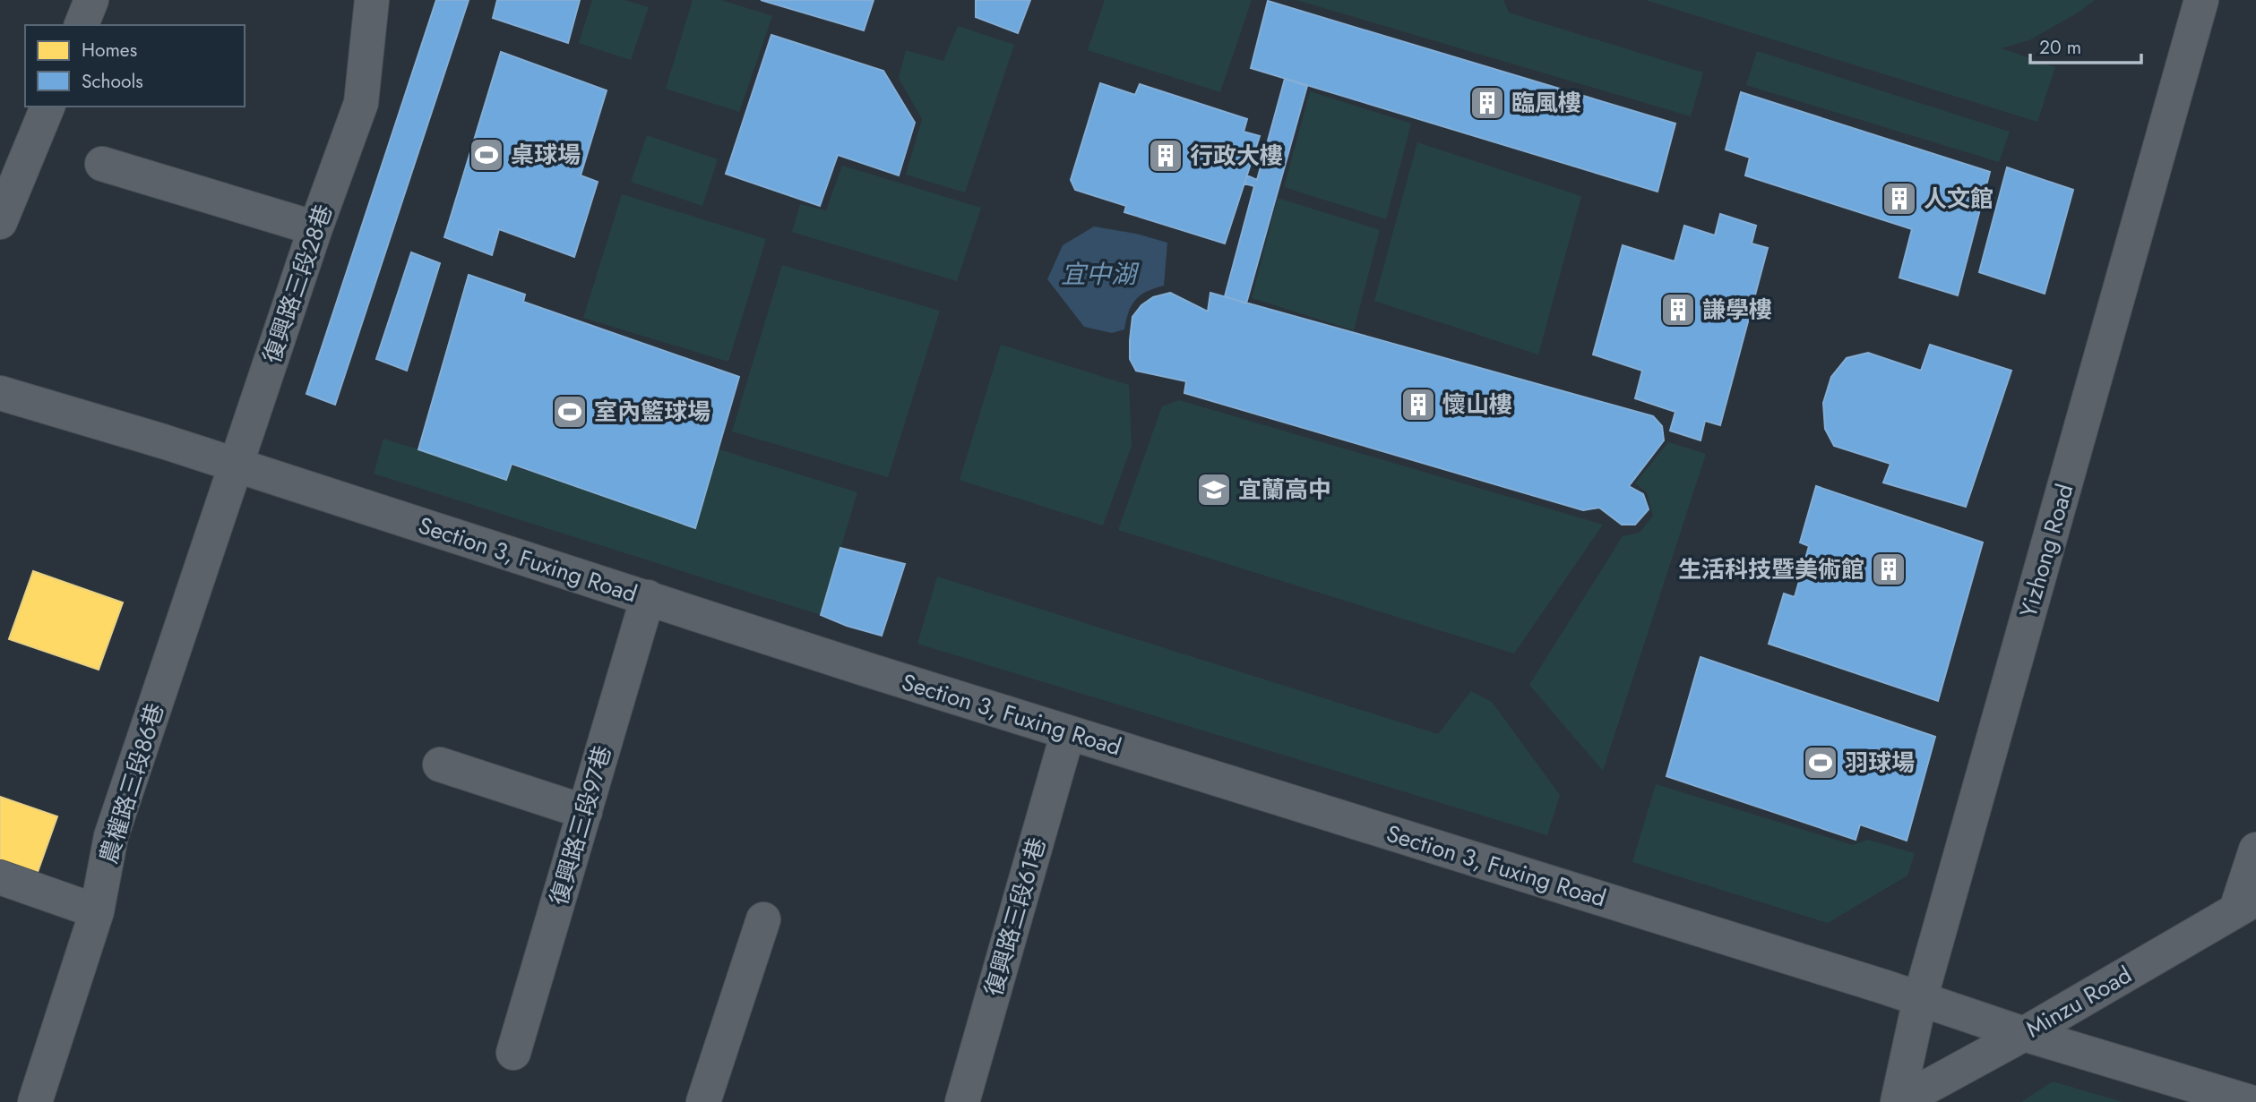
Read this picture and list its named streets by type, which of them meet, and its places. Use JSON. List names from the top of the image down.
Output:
{
  "streets": {
    "street": [
      "復興路三段28巷",
      "Yizhong Road",
      "Section 3, Fuxing Road",
      "農權路三段86巷",
      "復興路三段97巷",
      "復興路三段61巷",
      "Minzu Road"
    ]
  },
  "crossings": [
    ["復興路三段28巷", "Section 3, Fuxing Road"],
    ["復興路三段28巷", "農權路三段86巷"],
    ["Yizhong Road", "Section 3, Fuxing Road"],
    ["Yizhong Road", "Minzu Road"],
    ["Section 3, Fuxing Road", "農權路三段86巷"],
    ["Section 3, Fuxing Road", "復興路三段97巷"],
    ["Section 3, Fuxing Road", "復興路三段61巷"],
    ["Section 3, Fuxing Road", "Minzu Road"]
  ],
  "water": ["宜中湖"],
  "places": {
    "building": [
      "臨風樓",
      "行政大樓",
      "人文館",
      "謙學樓",
      "懷山樓",
      "生活科技暨美術館"
    ],
    "sports": ["桌球場", "室內籃球場", "羽球場"],
    "school or university": ["宜蘭高中"]
  },
  "legend": ["Homes", "Schools"],
  "scale_bar": "20 m"
}
